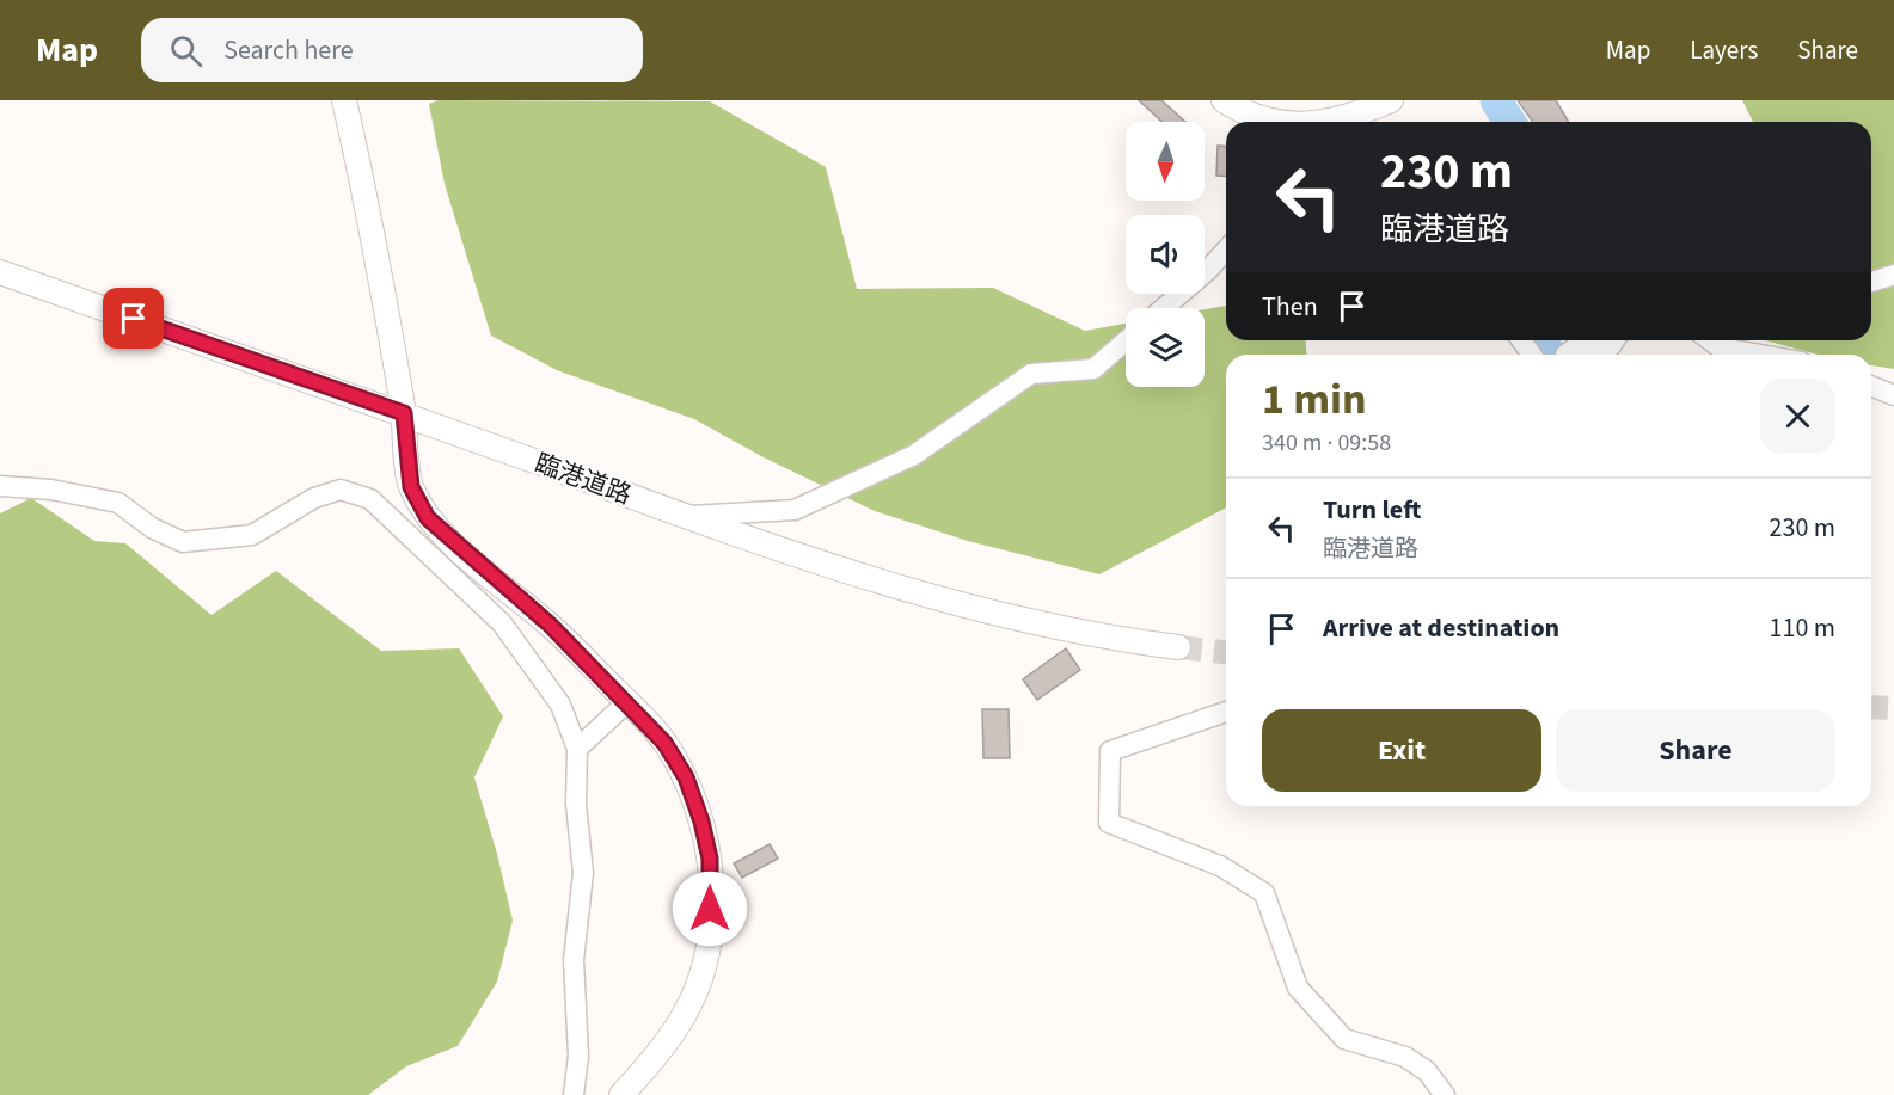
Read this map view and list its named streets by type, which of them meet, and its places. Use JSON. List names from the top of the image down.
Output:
{
  "streets": {
    "street": ["臨港道路"]
  },
  "north": "bottom",
  "page": {
    "header": "Map",
    "search": "Search here",
    "nav": ["Map", "Layers", "Share"],
    "turn": ["230 m", "臨港道路"],
    "then": "Then",
    "heading": ["1 min", "340 m · 09:58"],
    "list": [
      {
        "name": "Turn left",
        "note": "臨港道路",
        "value": "230 m"
      },
      {
        "name": "Arrive at destination",
        "value": "110 m"
      }
    ],
    "buttons": ["Exit", "Share"]
  }
}
